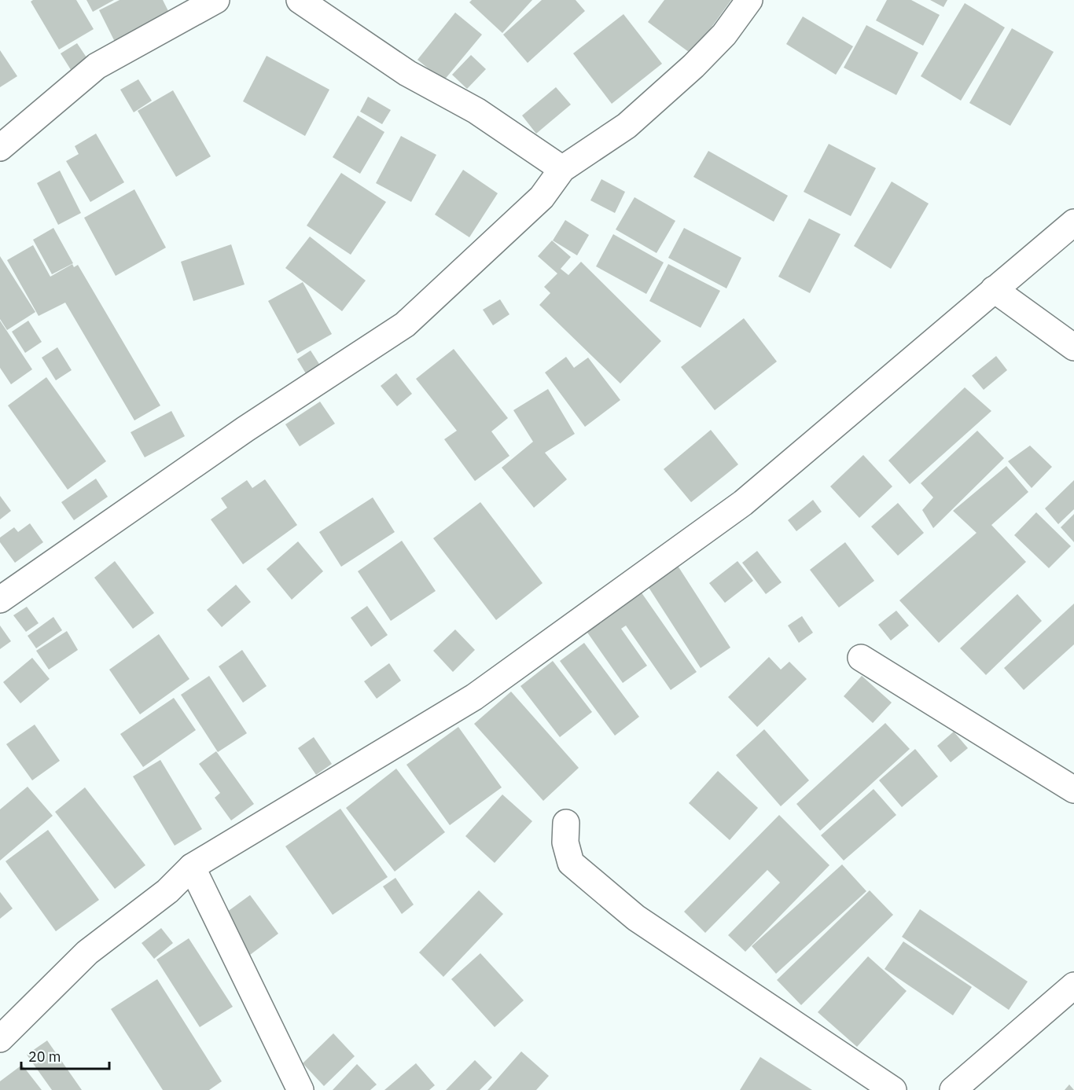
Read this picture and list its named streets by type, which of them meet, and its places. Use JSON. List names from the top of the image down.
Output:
{
  "scale_bar": "20 m"
}
